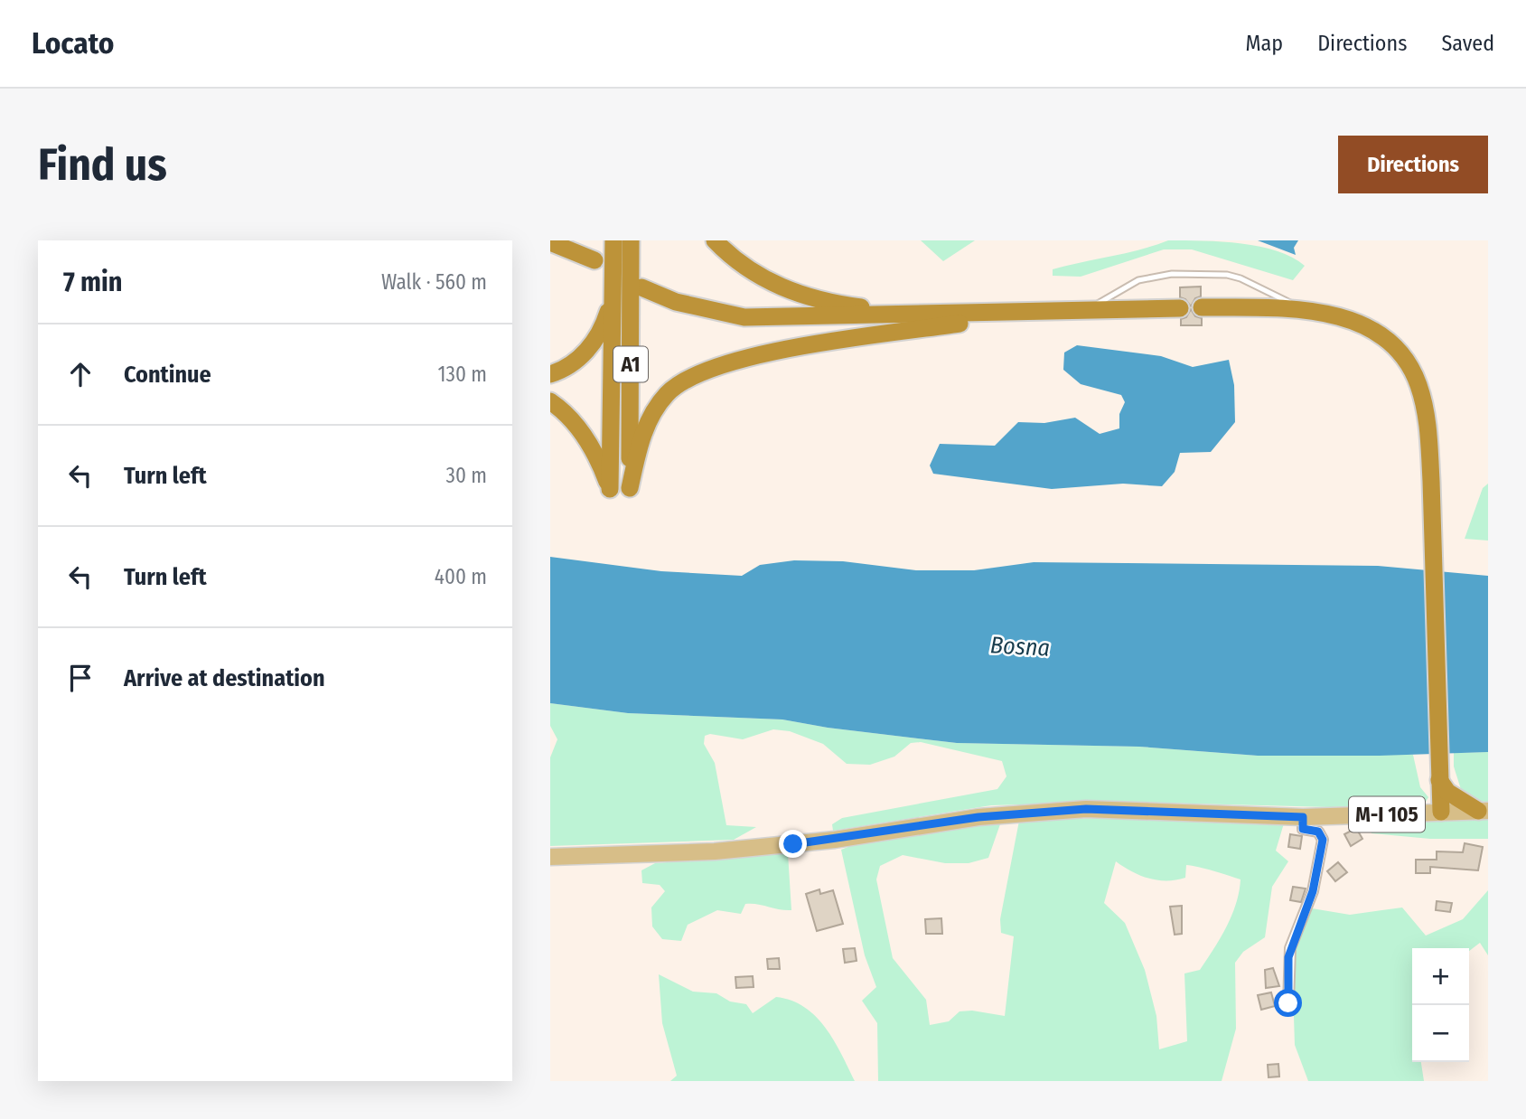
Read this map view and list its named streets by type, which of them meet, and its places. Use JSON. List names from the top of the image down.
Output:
{
  "streets": {
    "highway": ["A1"],
    "main road": ["M-I 105"]
  },
  "water": ["Bosna"],
  "page": {
    "header": "Locato",
    "nav": ["Map", "Directions", "Saved"],
    "buttons": "Directions",
    "title": "Find us",
    "heading": ["7 min", "Walk · 560 m"],
    "list": [
      ["Continue", "130 m"],
      ["Turn left", "30 m"],
      ["Turn left", "400 m"],
      "Arrive at destination"
    ],
    "map_buttons": ["+", "−"]
  }
}
